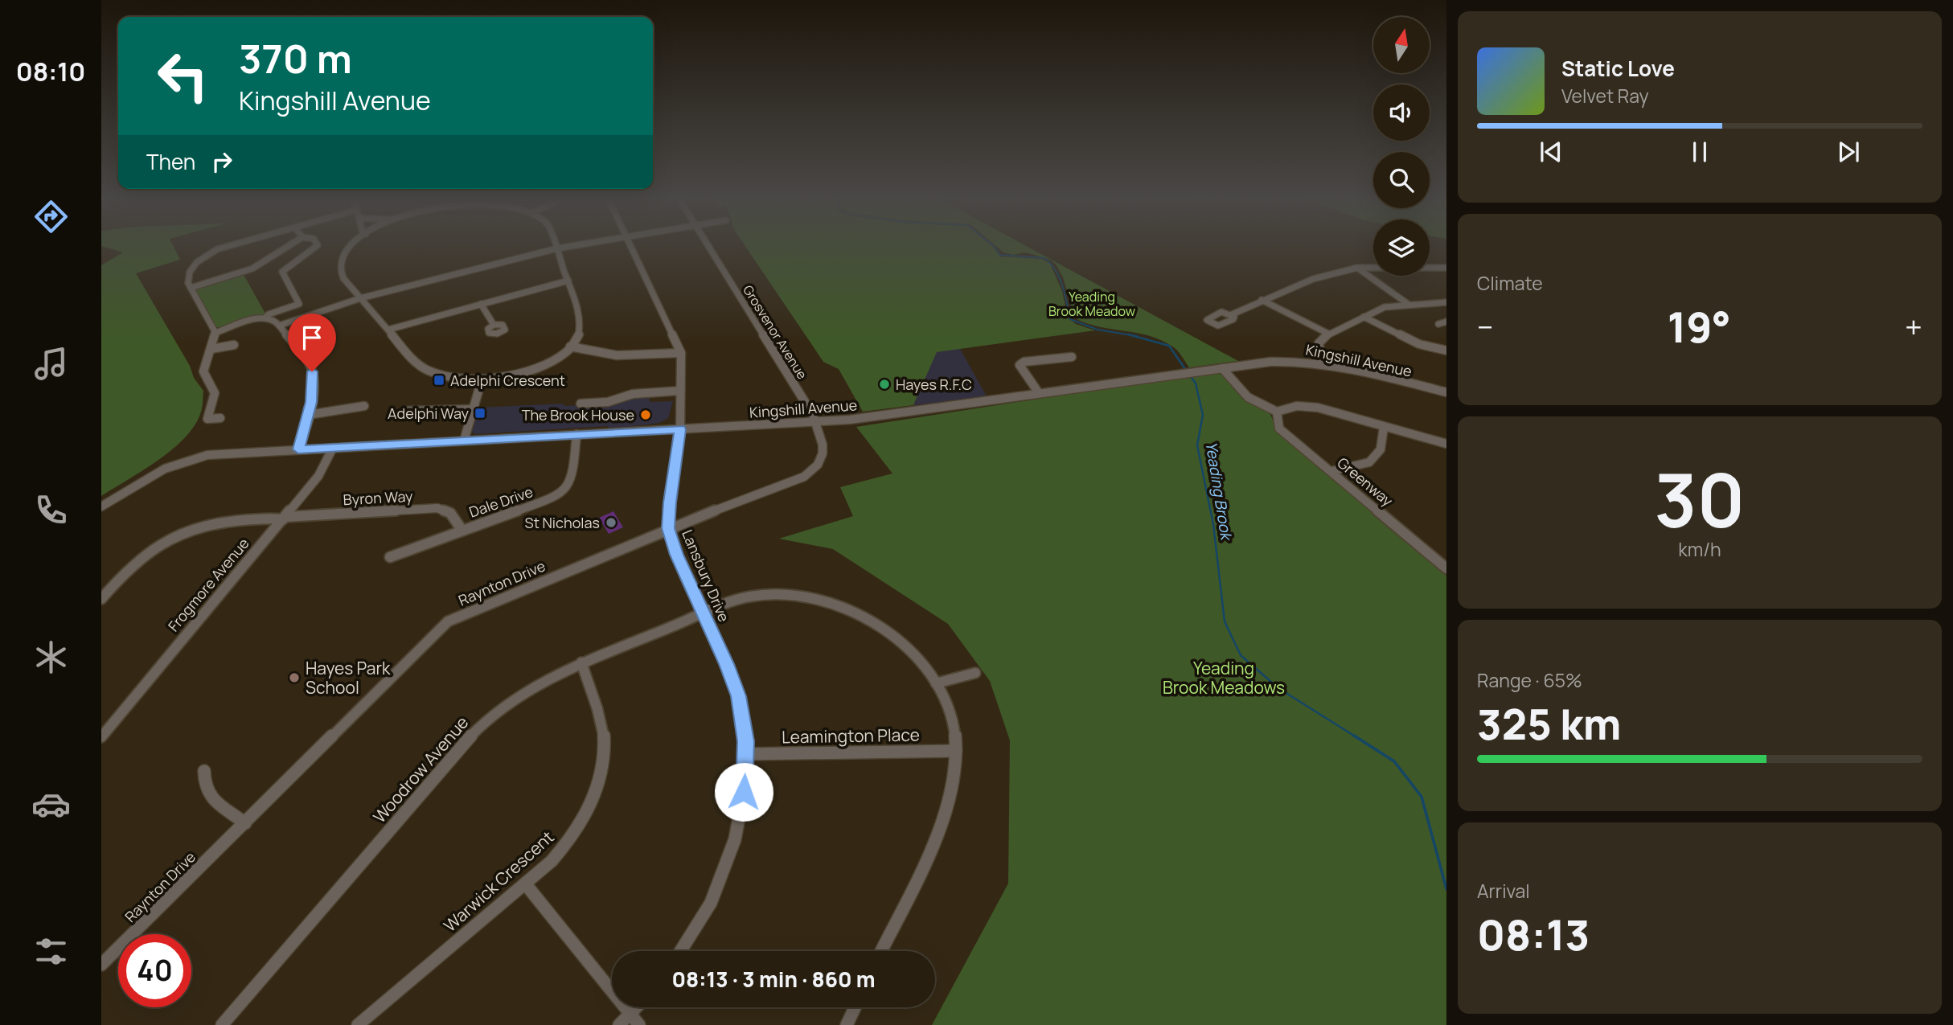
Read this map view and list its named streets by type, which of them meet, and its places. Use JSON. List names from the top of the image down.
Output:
{
  "streets": {
    "street": [
      "Grosvenor Avenue",
      "Kingshill Avenue",
      "Greenway",
      "Byron Way",
      "Dale Drive",
      "Lansbury Drive",
      "Raynton Drive",
      "Frogmore Avenue",
      "Leamington Place",
      "Woodrow Avenue",
      "Warwick Crescent"
    ]
  },
  "crossings": [
    ["Grosvenor Avenue", "Kingshill Avenue"],
    ["Grosvenor Avenue", "Raynton Drive"],
    ["Kingshill Avenue", "Dale Drive"],
    ["Kingshill Avenue", "Lansbury Drive"],
    ["Kingshill Avenue", "Raynton Drive"],
    ["Kingshill Avenue", "Frogmore Avenue"],
    ["Byron Way", "Dale Drive"],
    ["Byron Way", "Frogmore Avenue"],
    ["Lansbury Drive", "Raynton Drive"],
    ["Lansbury Drive", "Leamington Place"],
    ["Lansbury Drive", "Woodrow Avenue"],
    ["Leamington Place", "Woodrow Avenue"],
    ["Woodrow Avenue", "Warwick Crescent"]
  ],
  "water": ["Yeading Brook"],
  "parks": ["Yeading Brook Meadow", "Yeading Brook Meadows"],
  "places": {
    "transit": ["Adelphi Crescent", "Adelphi Way"],
    "other": [
      "Hayes R.F.C",
      "The Brook House",
      "St Nicholas",
      "Hayes Park School"
    ]
  },
  "north": "top",
  "page": {
    "tabs": "08:10",
    "turn": ["370 m", "Kingshill Avenue"],
    "song": ["Static Love", "Velvet Ray"],
    "then": "Then",
    "tile": [
      "Climate",
      ["30", "km/h"],
      ["Range · 65%", "325 km"],
      ["Arrival", "08:13"]
    ],
    "heat": ["−", "19°", "+"],
    "limit": "40",
    "trip": "08:13 · 3 min · 860 m"
  }
}
